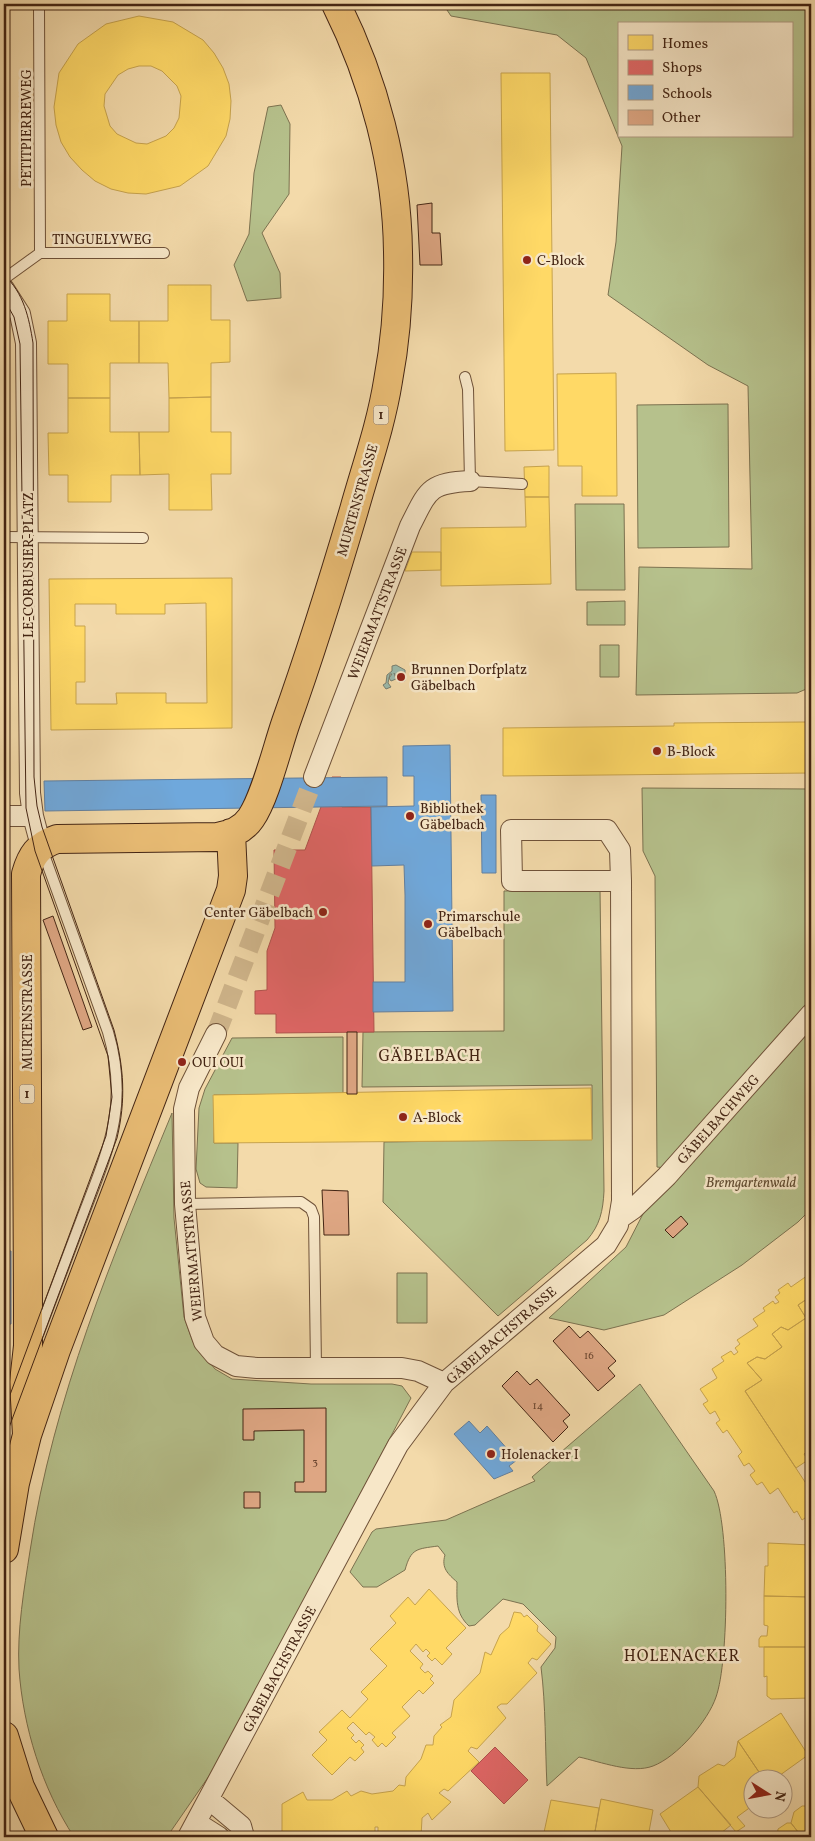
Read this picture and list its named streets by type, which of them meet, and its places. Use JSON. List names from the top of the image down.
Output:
{
  "streets": {
    "main road": ["1", "MURTENSTRASSE"],
    "street": [
      "LE-CORBUSIER-PLATZ",
      "WEIERMATTSTRASSE",
      "GÄBELBACHWEG",
      "GÄBELBACHSTRASSE"
    ],
    "lane": ["PETITPIERREWEG", "TINGUELYWEG"]
  },
  "crossings": [
    ["PETITPIERREWEG", "TINGUELYWEG"],
    ["MURTENSTRASSE", "LE-CORBUSIER-PLATZ"],
    ["WEIERMATTSTRASSE", "GÄBELBACHSTRASSE"],
    ["GÄBELBACHWEG", "GÄBELBACHSTRASSE"]
  ],
  "districts": ["GÄBELBACH", "HOLENACKER"],
  "parks": ["Bremgartenwald"],
  "places": [
    "C-Block",
    "Brunnen Dorfplatz Gäbelbach",
    "B-Block",
    "Bibliothek Gäbelbach",
    "Center Gäbelbach",
    "Primarschule Gäbelbach",
    "OUI OUI",
    "A-Block",
    "Holenacker I"
  ],
  "house_numbers": ["16", "14", "3"],
  "legend": [
    "Homes",
    "Shops",
    "Schools",
    "Other"
  ],
  "north": "right"
}
